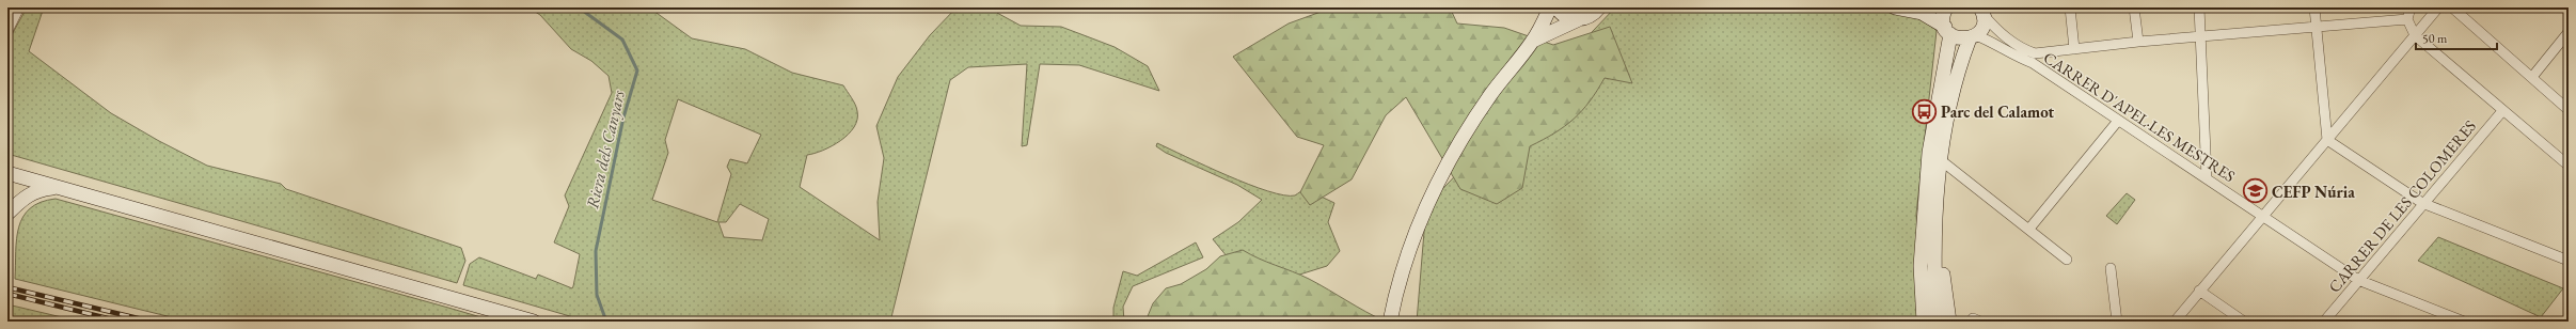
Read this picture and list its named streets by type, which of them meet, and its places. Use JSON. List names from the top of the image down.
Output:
{
  "streets": {
    "street": ["CARRER D'APEL·LES MESTRES", "CARRER DE LES COLOMERES"]
  },
  "crossings": [
    ["CARRER D'APEL·LES MESTRES", "CARRER DE LES COLOMERES"]
  ],
  "water": ["Riera dels Canyars"],
  "places": {
    "bus stop": ["Parc del Calamot"],
    "school or university": ["CEFP Núria"]
  },
  "scale_bar": "50 m"
}
